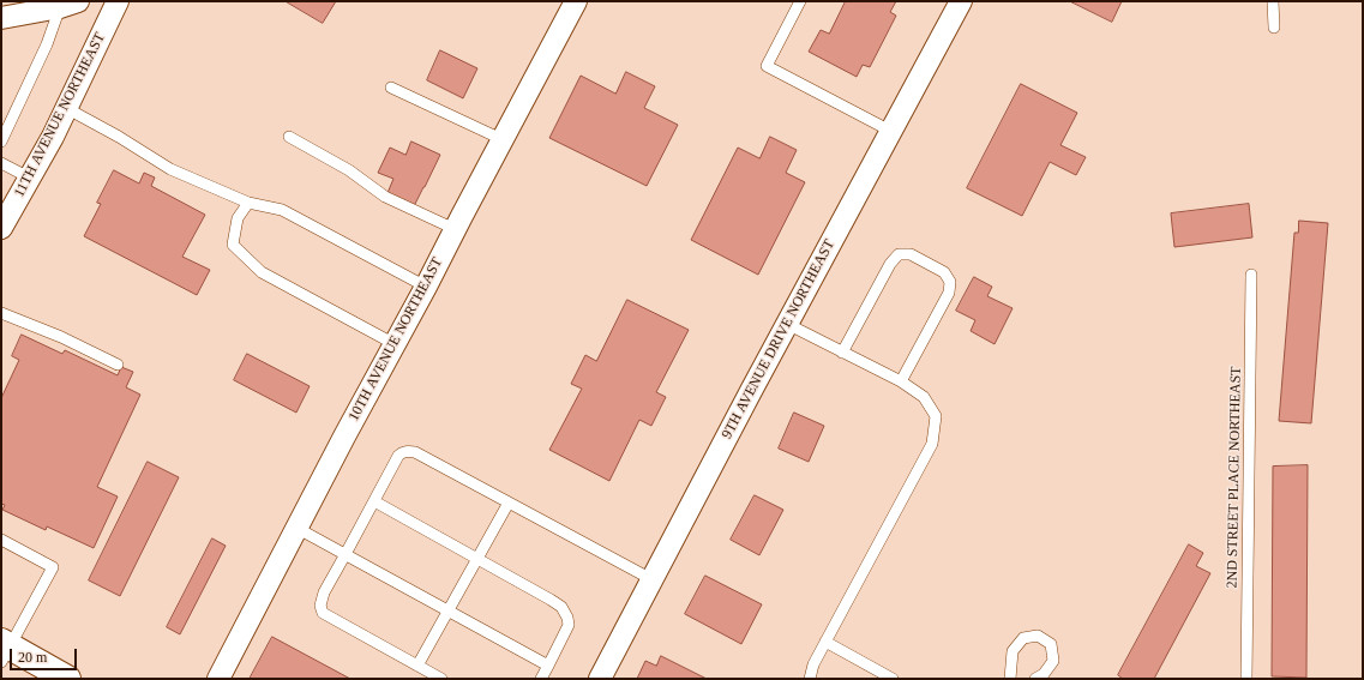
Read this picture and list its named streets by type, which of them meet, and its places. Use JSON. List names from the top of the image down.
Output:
{
  "streets": {
    "street": ["11TH AVENUE NORTHEAST", "10TH AVENUE NORTHEAST", "9TH AVENUE DRIVE NORTHEAST"],
    "lane": ["2ND STREET PLACE NORTHEAST"]
  },
  "scale_bar": "20 m"
}
